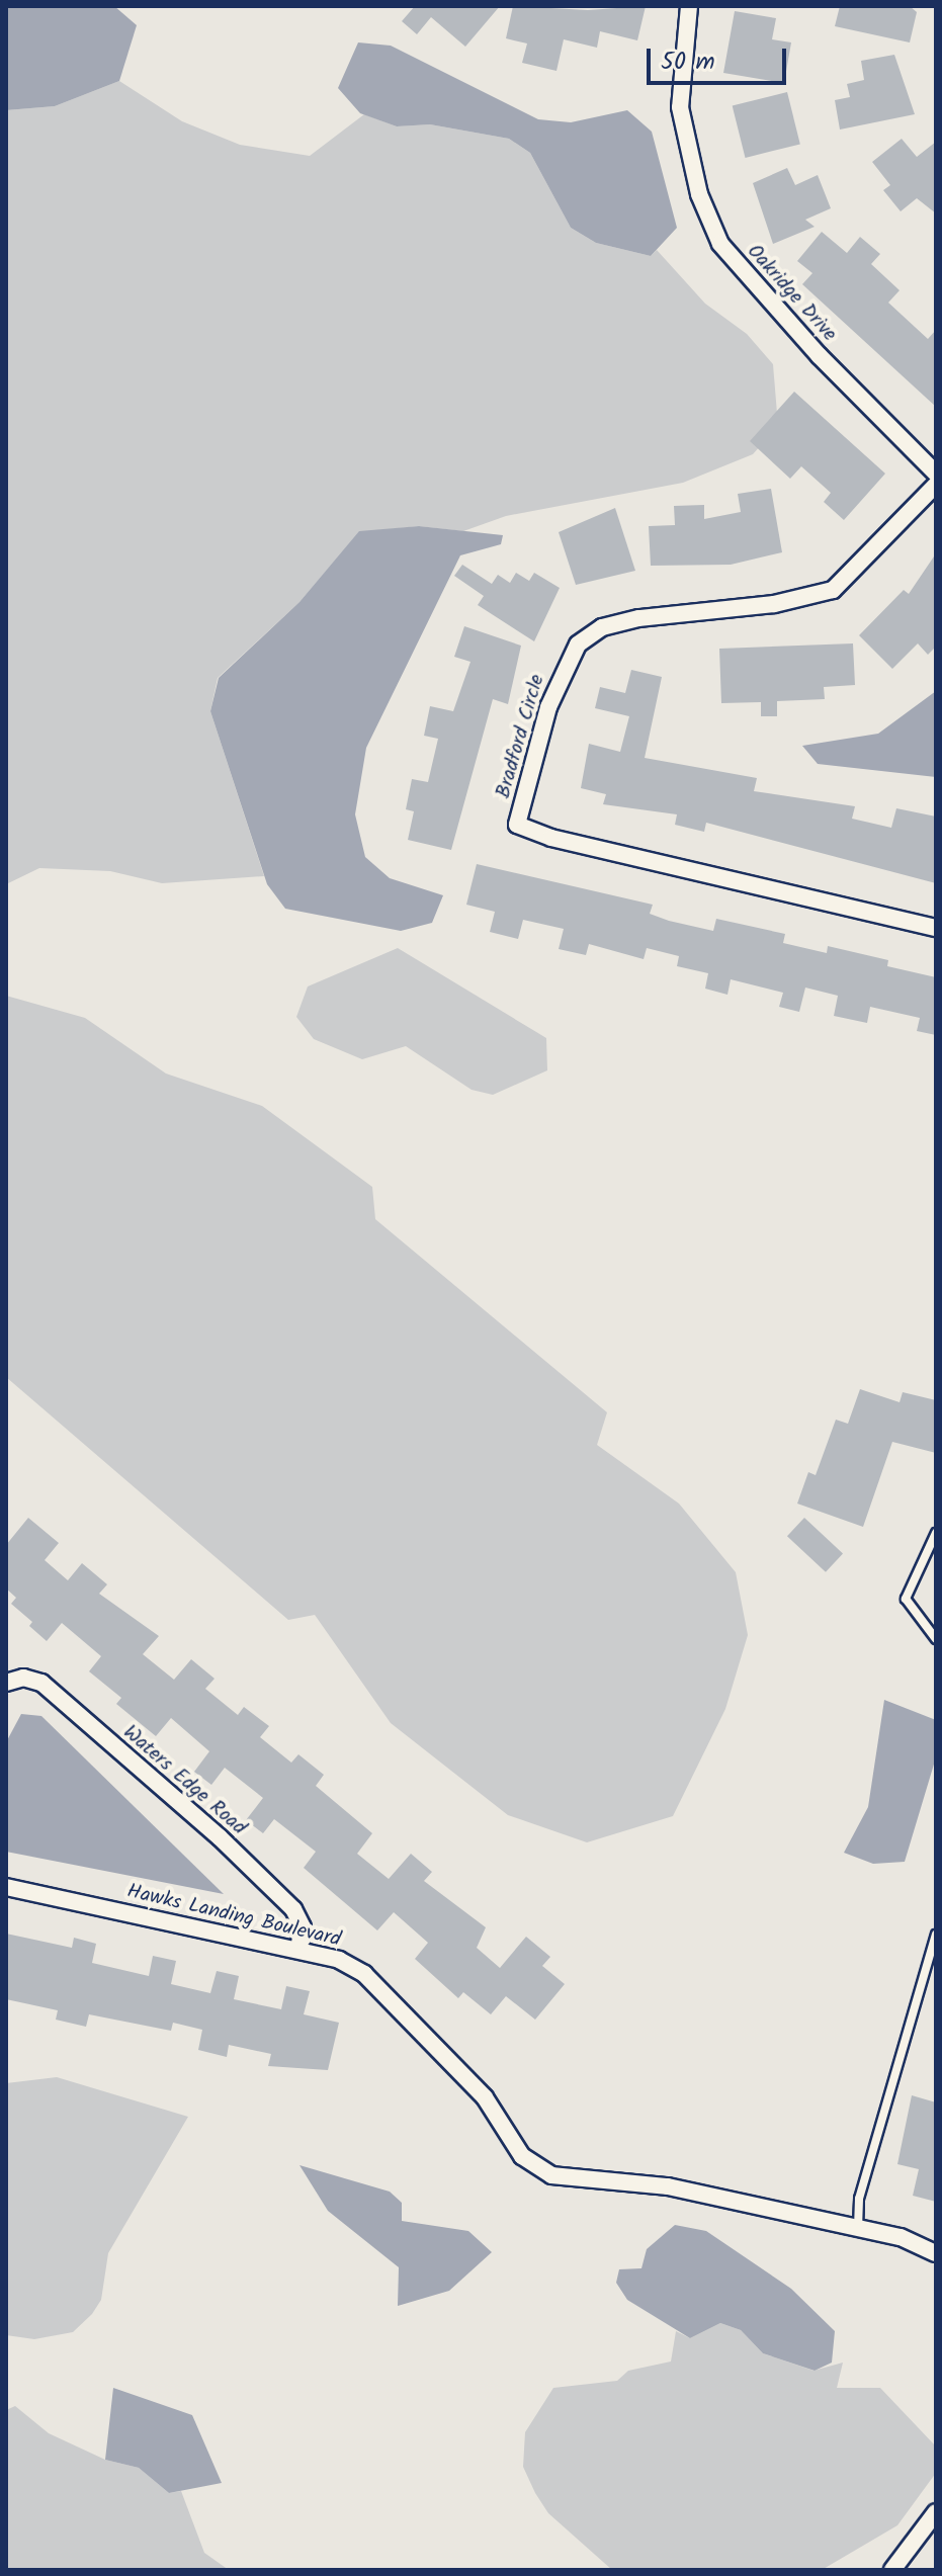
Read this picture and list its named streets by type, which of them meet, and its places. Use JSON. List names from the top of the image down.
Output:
{
  "streets": {
    "street": [
      "Oakridge Drive",
      "Bradford Circle",
      "Waters Edge Road",
      "Hawks Landing Boulevard"
    ]
  },
  "crossings": [
    ["Waters Edge Road", "Hawks Landing Boulevard"]
  ],
  "scale_bar": "50 m"
}
